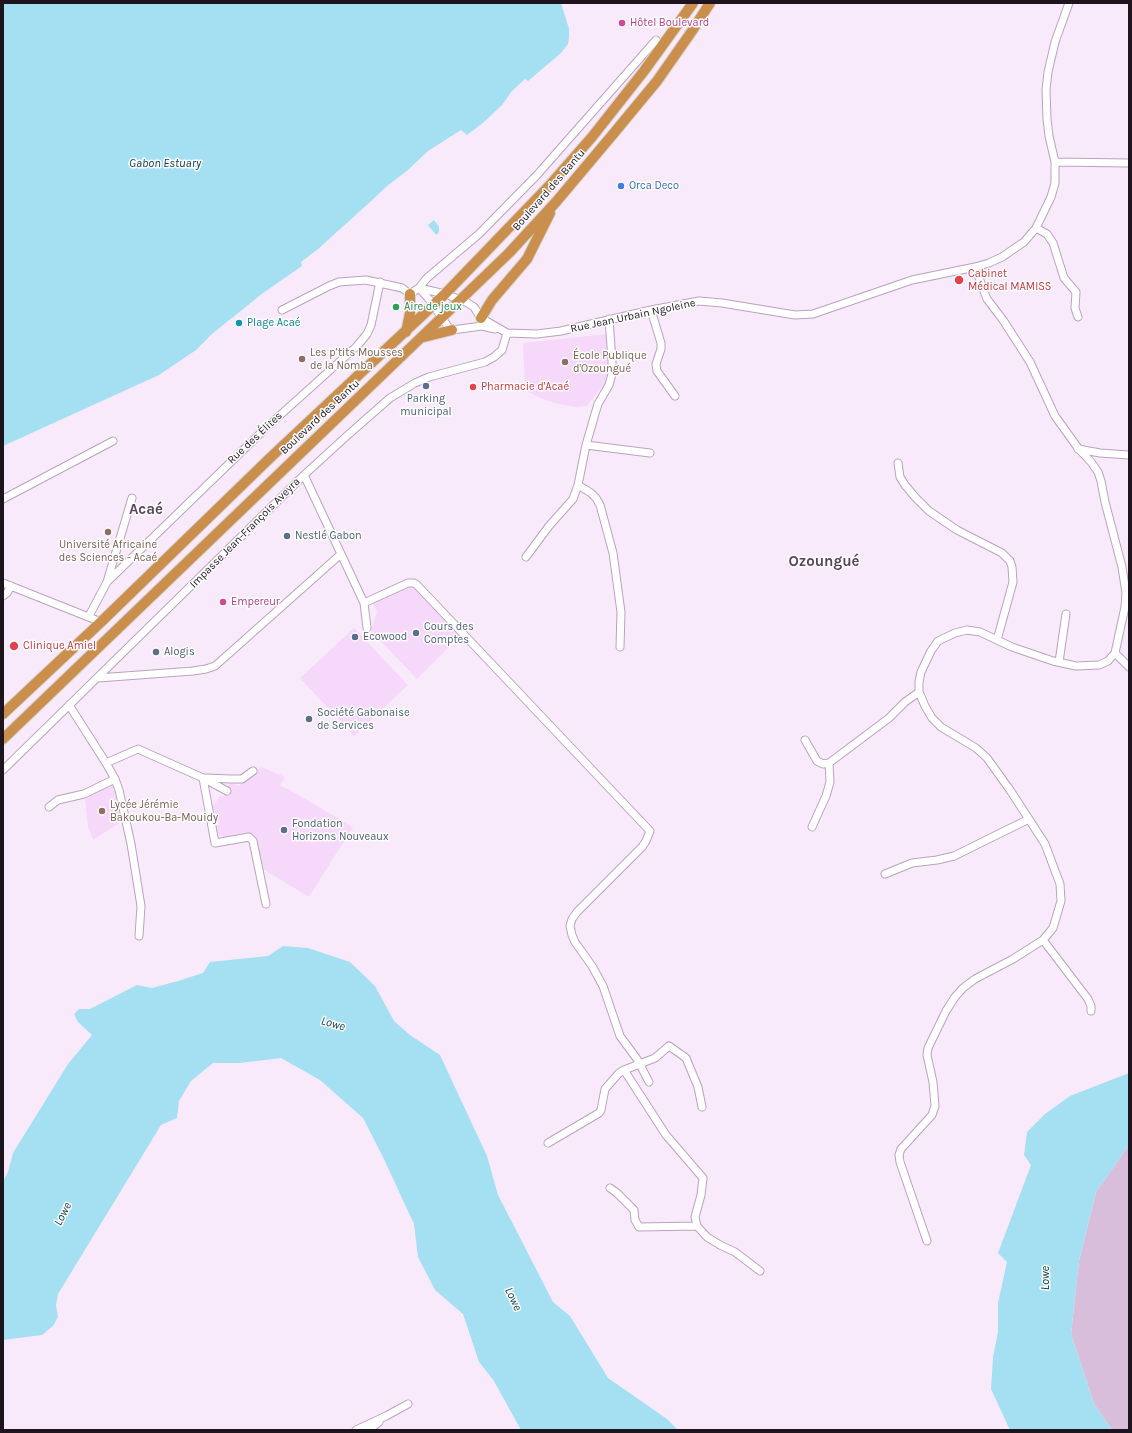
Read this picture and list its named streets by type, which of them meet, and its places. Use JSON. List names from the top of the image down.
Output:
{
  "streets": {
    "highway": ["Boulevard des Bantu"],
    "street": ["Rue Jean Urbain Ngoleine", "Rue des Élites", "Impasse Jean-François Aveyra"]
  },
  "crossings": [
    ["Rue Jean Urbain Ngoleine", "Impasse Jean-François Aveyra"]
  ],
  "districts": ["Acaé", "Ozoungué"],
  "water": ["Gabon Estuary", "Lowe"],
  "places": [
    "Hôtel Boulevard",
    "Orca Deco",
    "Cabinet Médical MAMISS",
    "Aire de jeux",
    "Plage Acaé",
    "Les p’tits Mousses de la Nomba",
    "École Publique d'Ozoungué",
    "Parking municipal",
    "Pharmacie d'Acaé",
    "Université Africaine des Sciences - Acaé",
    "Nestlé Gabon",
    "Empereur",
    "Cours des Comptes",
    "Ecowood",
    "Clinique Amiel",
    "Alogis",
    "Société Gabonaise de Services",
    "Lycée Jérémie Bakoukou-Ba-Mouidy",
    "Fondation Horizons Nouveaux"
  ]
}
